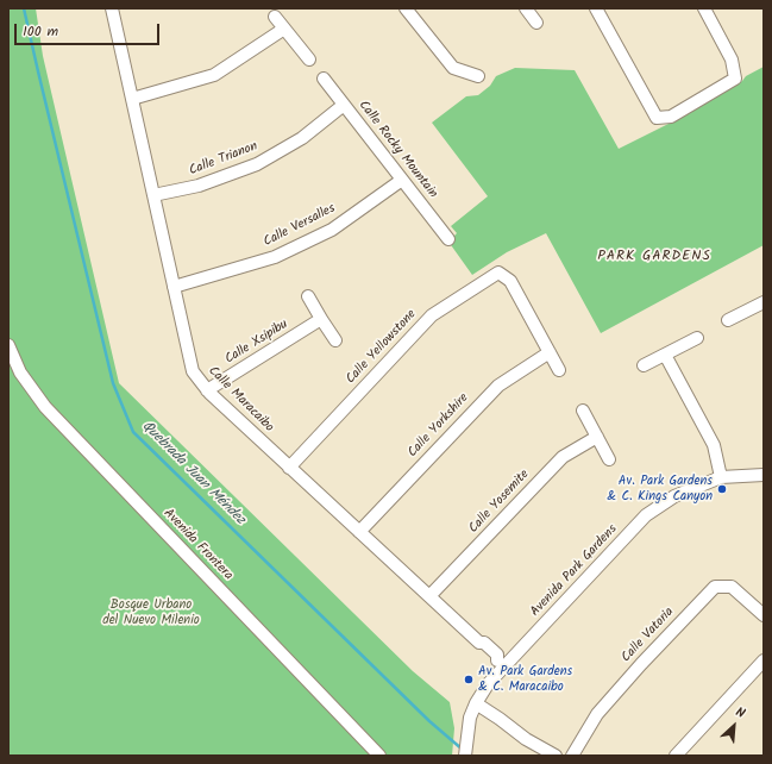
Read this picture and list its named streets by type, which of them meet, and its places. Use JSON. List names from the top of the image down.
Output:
{
  "streets": {
    "street": [
      "Calle Rocky Mountain",
      "Calle Trianon",
      "Calle Versalles",
      "Calle Xsipibu",
      "Calle Yellowstone",
      "Calle Maracaibo",
      "Calle Yorkshire",
      "Calle Yosemite",
      "Avenida Frontera",
      "Avenida Park Gardens",
      "Calle Vatoria"
    ]
  },
  "crossings": [
    ["Calle Rocky Mountain", "Calle Trianon"],
    ["Calle Rocky Mountain", "Calle Versalles"],
    ["Calle Trianon", "Calle Maracaibo"],
    ["Calle Versalles", "Calle Maracaibo"],
    ["Calle Xsipibu", "Calle Maracaibo"],
    ["Calle Yellowstone", "Calle Maracaibo"],
    ["Calle Yellowstone", "Calle Yorkshire"],
    ["Calle Maracaibo", "Calle Yorkshire"],
    ["Calle Maracaibo", "Calle Yosemite"],
    ["Calle Maracaibo", "Avenida Park Gardens"]
  ],
  "districts": ["PARK GARDENS"],
  "water": ["Quebrada Juan Méndez"],
  "parks": ["Bosque Urbano del Nuevo Milenio"],
  "places": ["Av. Park Gardens & C. Kings Canyon", "Av. Park Gardens & C. Maracaibo"],
  "scale_bar": "100 m",
  "north": "top right"
}
